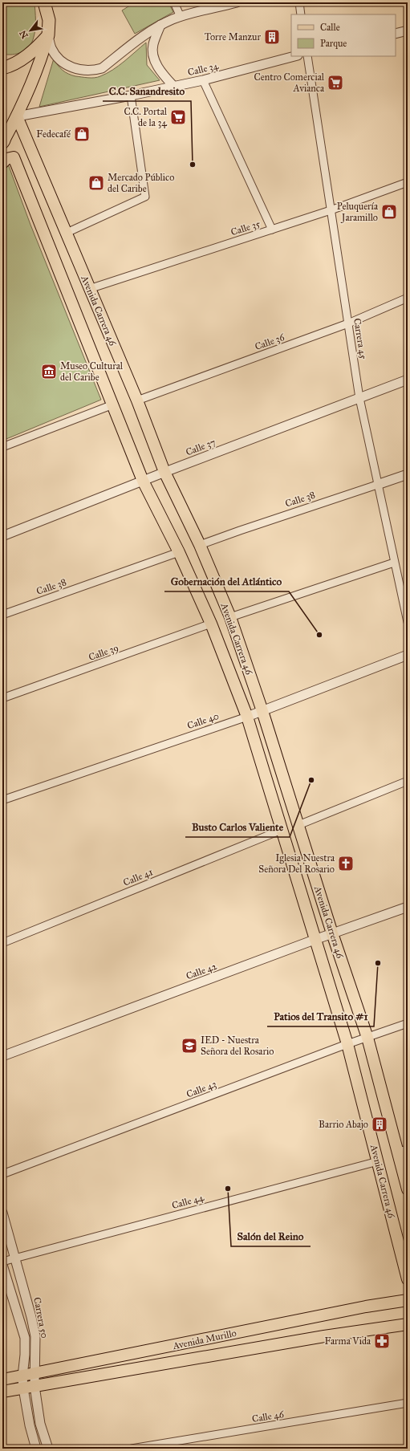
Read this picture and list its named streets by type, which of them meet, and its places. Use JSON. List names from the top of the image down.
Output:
{
  "streets": {
    "main road": ["Avenida Carrera 46", "Avenida Murillo"],
    "street": [
      "Calle 34",
      "Calle 35",
      "Carrera 45",
      "Calle 36",
      "Calle 37",
      "Calle 38",
      "Calle 39",
      "Calle 40",
      "Calle 41",
      "Calle 42",
      "Calle 43",
      "Calle 44",
      "Carrera 50",
      "Calle 46"
    ]
  },
  "crossings": [
    ["Calle 34", "Avenida Carrera 46"],
    ["Calle 35", "Avenida Carrera 46"],
    ["Calle 35", "Carrera 45"],
    ["Avenida Carrera 46", "Calle 36"],
    ["Avenida Carrera 46", "Calle 37"],
    ["Avenida Carrera 46", "Calle 38"],
    ["Avenida Carrera 46", "Calle 39"],
    ["Avenida Carrera 46", "Calle 40"],
    ["Avenida Carrera 46", "Calle 41"],
    ["Avenida Carrera 46", "Calle 42"],
    ["Avenida Carrera 46", "Calle 43"],
    ["Avenida Carrera 46", "Calle 44"],
    ["Carrera 45", "Calle 36"],
    ["Carrera 45", "Calle 37"],
    ["Carrera 45", "Calle 38"],
    ["Calle 44", "Carrera 50"],
    ["Carrera 50", "Avenida Murillo"]
  ],
  "places": {
    "building": ["Torre Manzur", "Barrio Abajo"],
    "supermarket": ["Centro Comercial Avianca", "C.C. Portal de la 34"],
    "shop": ["Fedecafé", "Mercado Público del Caribe", "Peluquería Jaramillo"],
    "other": [
      "C.C. Sanandresito",
      "Gobernación del Atlántico",
      "Busto Carlos Valiente",
      "Patios del Transito #1",
      "Salón del Reino"
    ],
    "museum": ["Museo Cultural del Caribe"],
    "church": ["Iglesia Nuestra Señora Del Rosario"],
    "school or university": ["IED - Nuestra Señora del Rosario"],
    "pharmacy": ["Farma Vida"]
  },
  "legend": ["Calle", "Parque"],
  "north": "bottom left"
}
